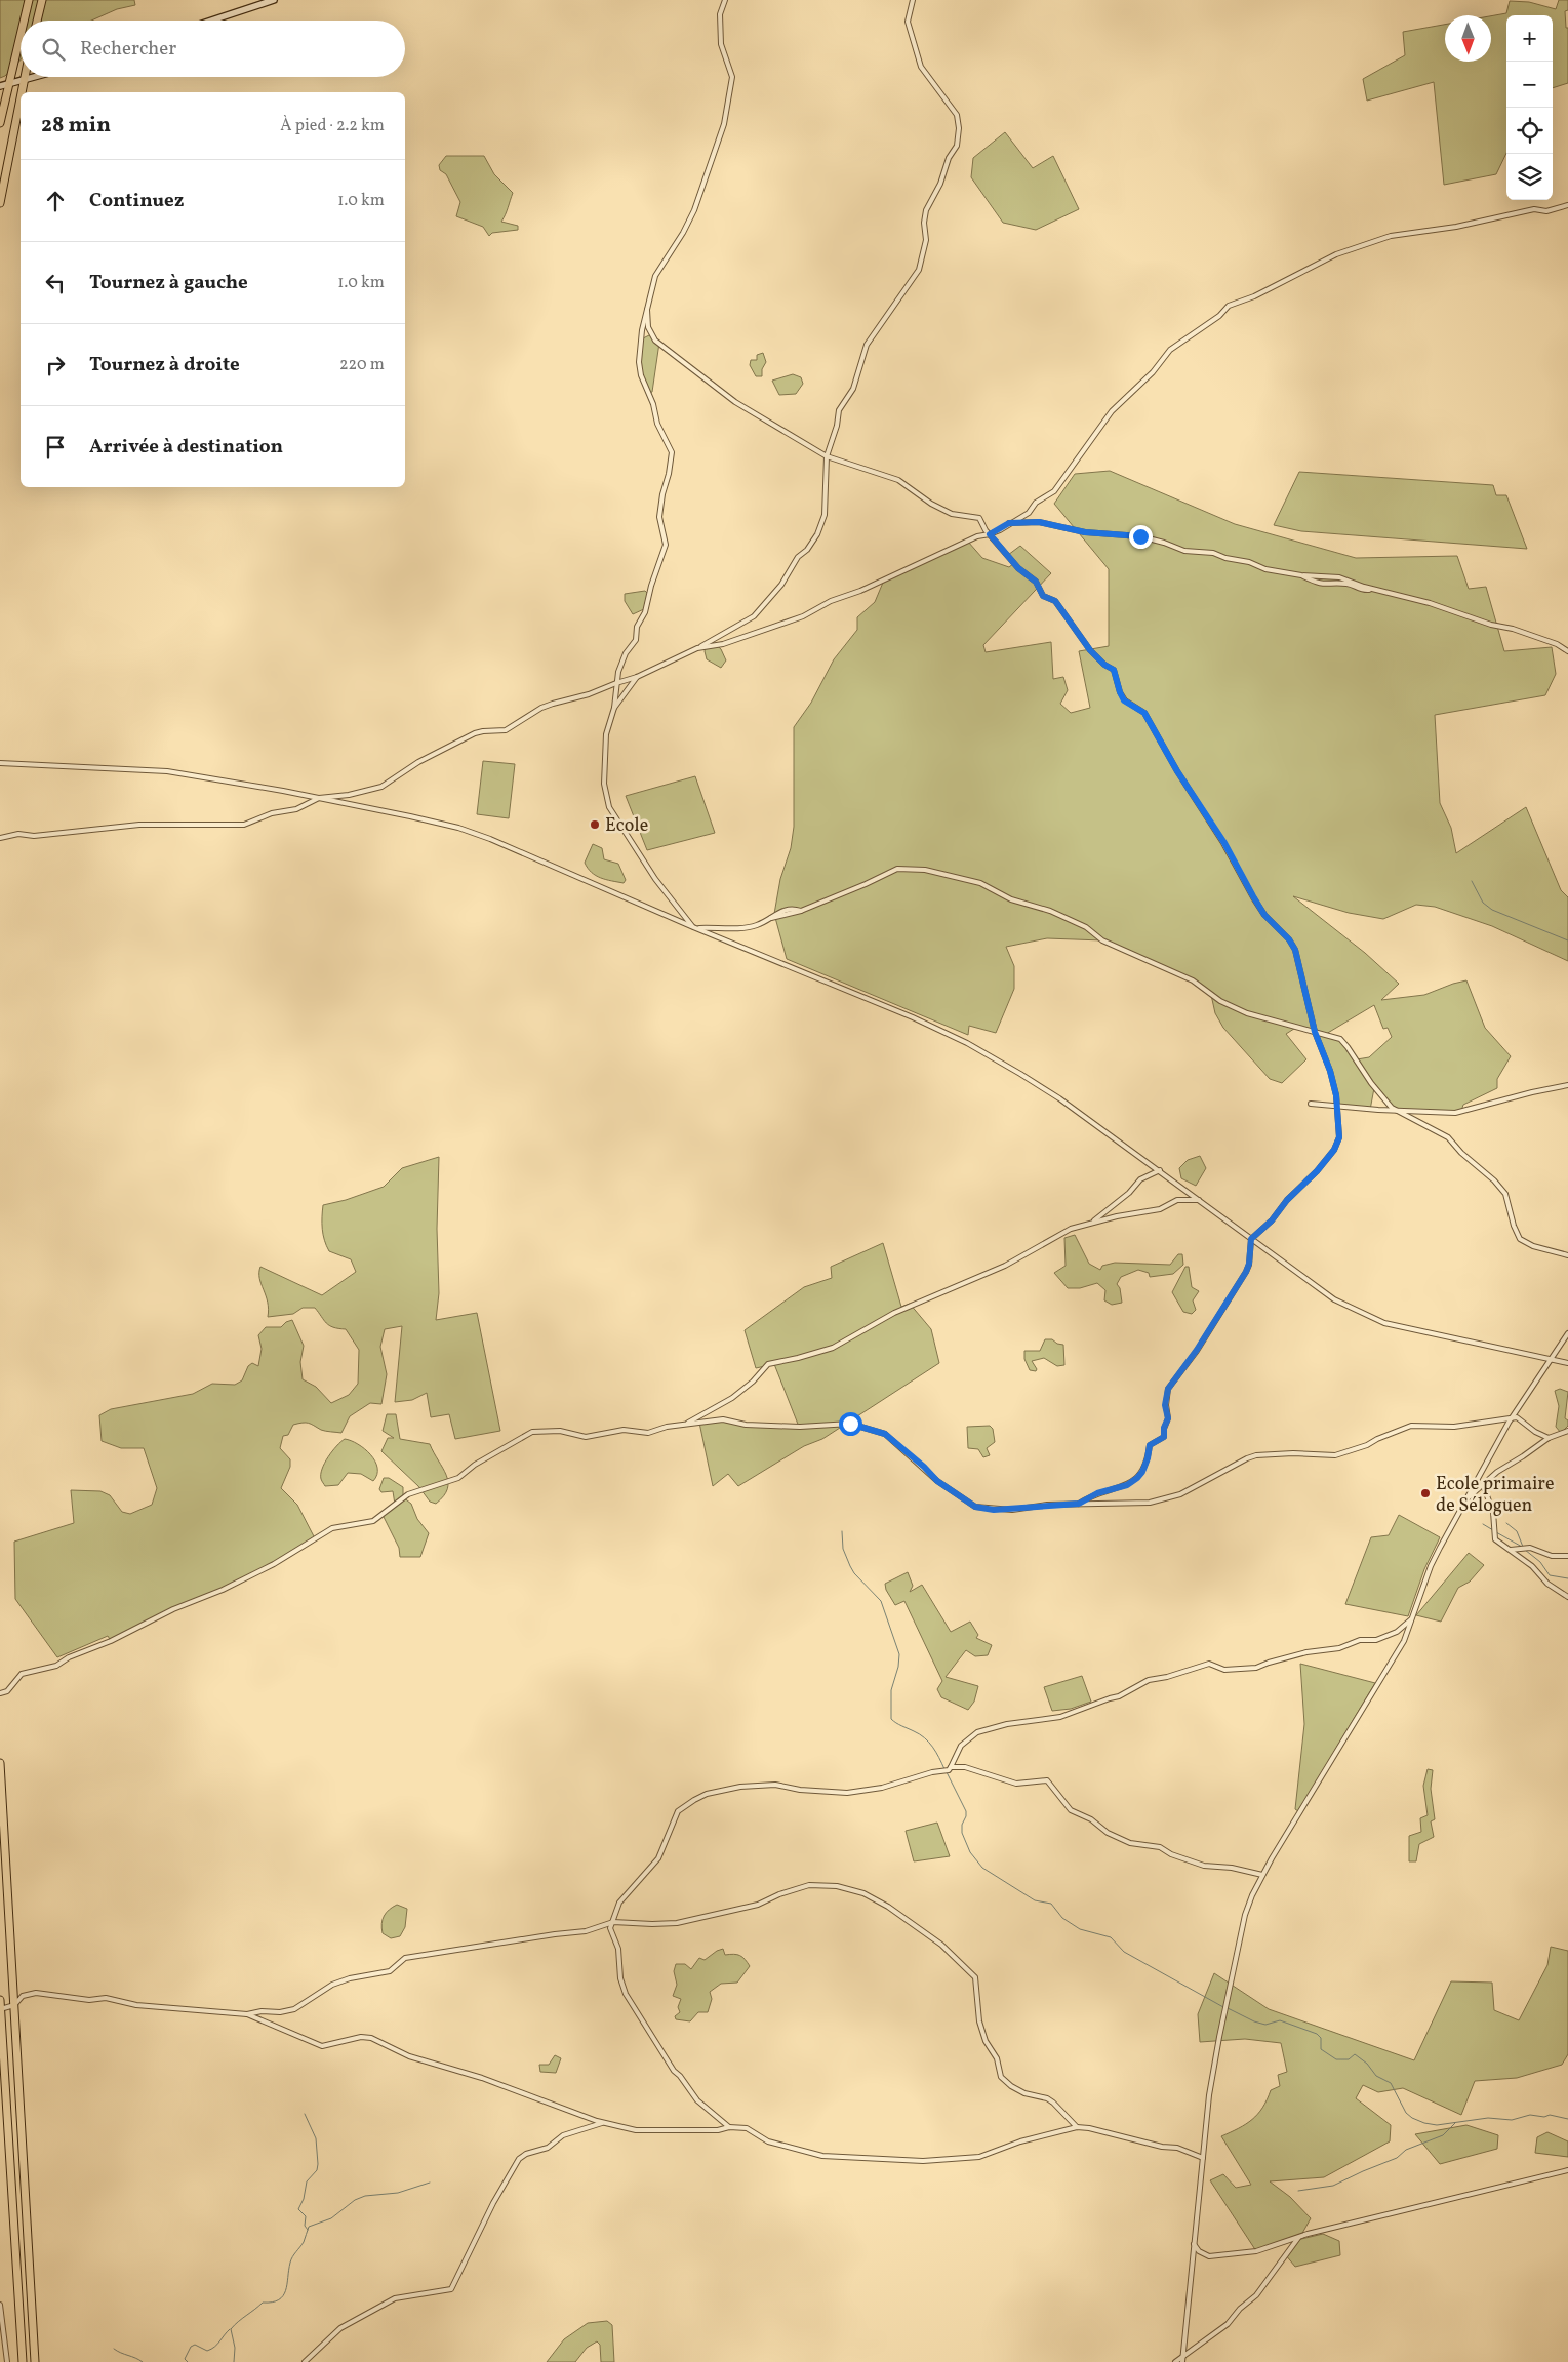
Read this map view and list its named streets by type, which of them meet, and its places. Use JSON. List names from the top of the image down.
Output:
{
  "places": ["Ecole", "Ecole primaire de Séloguen"],
  "north": "bottom",
  "page": {
    "map_buttons": ["+", "−"],
    "search": "Rechercher",
    "heading": ["28 min", "À pied · 2.2 km"],
    "list": [
      ["Continuez", "1.0 km"],
      ["Tournez à gauche", "1.0 km"],
      ["Tournez à droite", "220 m"],
      "Arrivée à destination"
    ]
  }
}
